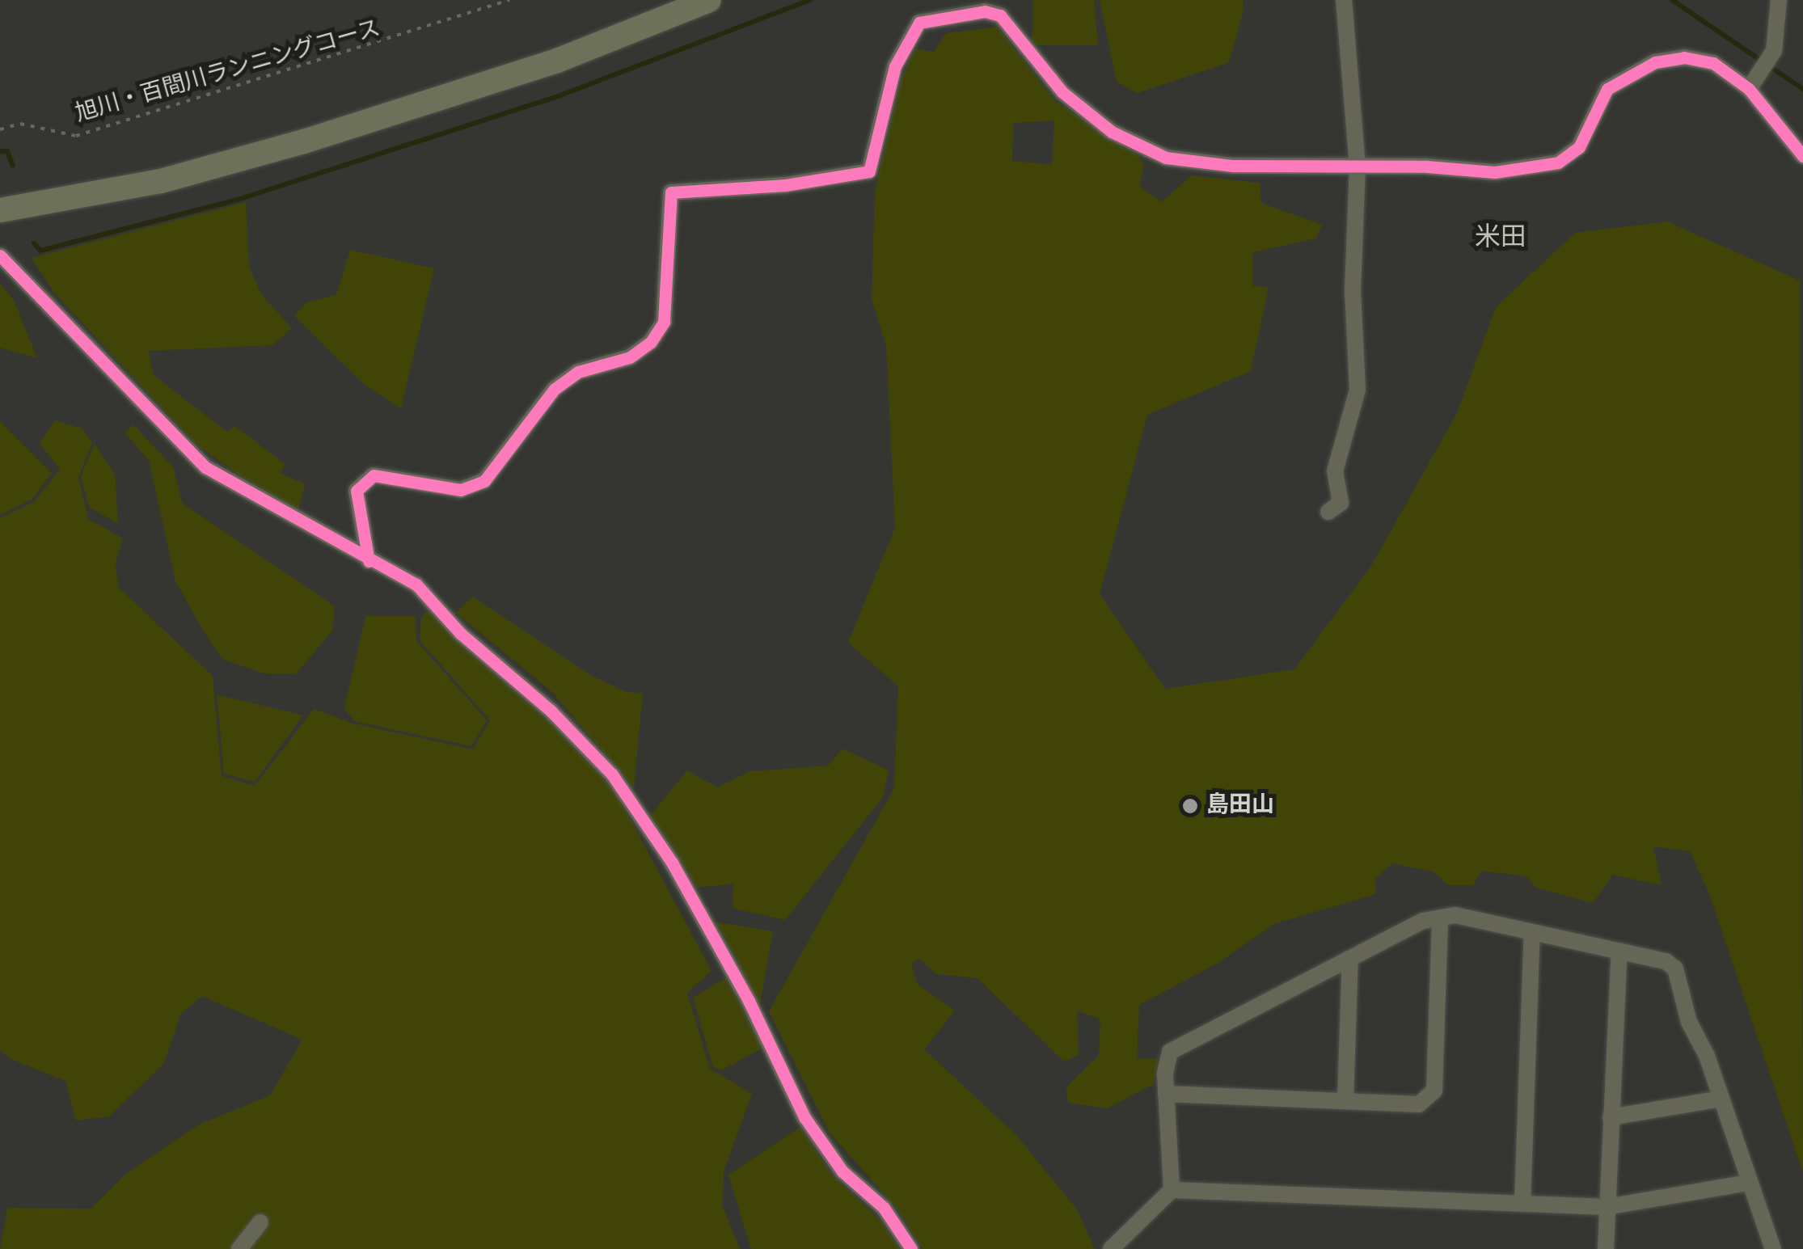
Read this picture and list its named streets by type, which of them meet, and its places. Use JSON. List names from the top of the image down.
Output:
{
  "streets": {
    "path": ["旭川・百間川ランニングコース"]
  },
  "districts": ["米田"],
  "places": ["島田山"]
}
